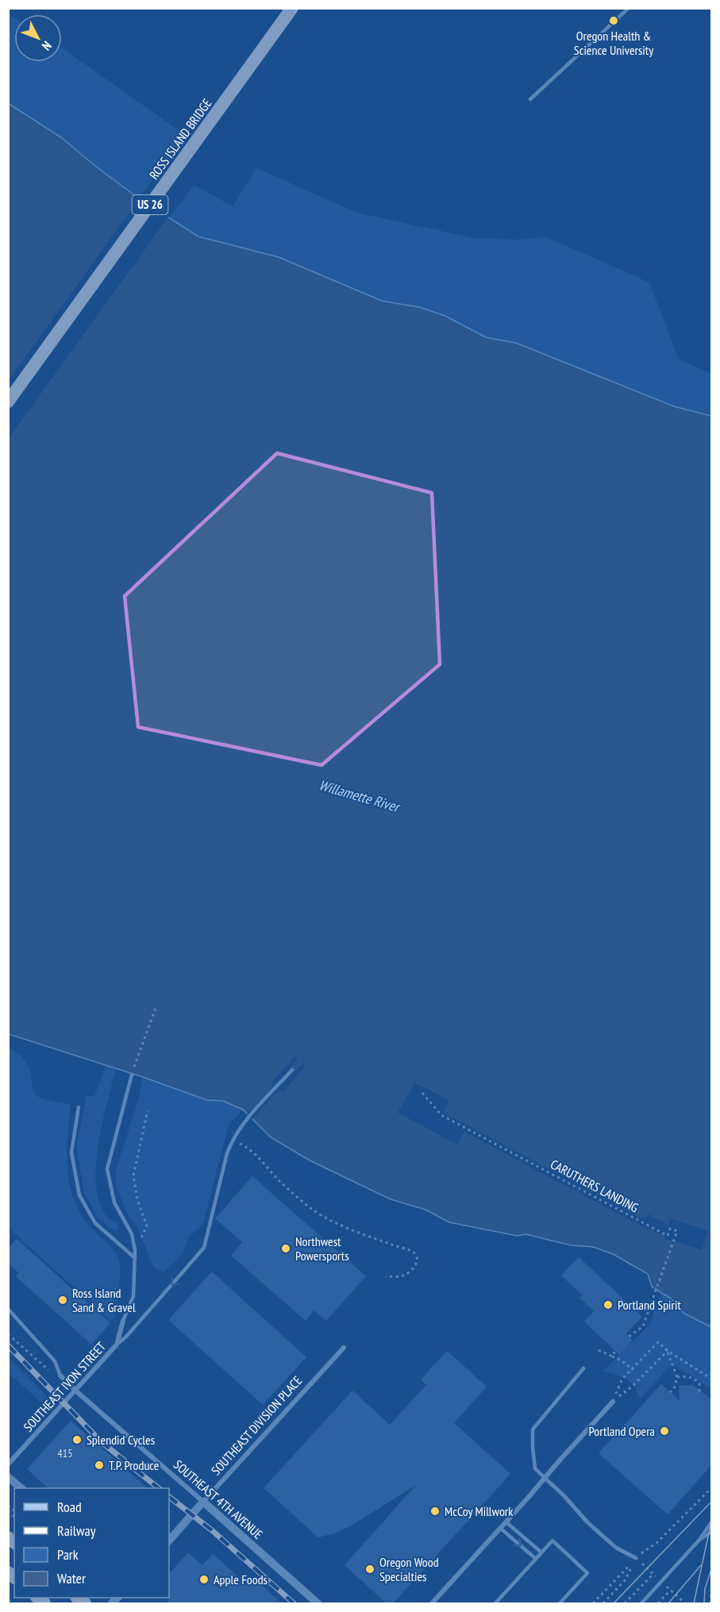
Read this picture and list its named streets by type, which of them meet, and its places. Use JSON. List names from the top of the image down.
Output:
{
  "streets": {
    "highway": ["ROSS ISLAND BRIDGE", "US 26"],
    "street": ["SOUTHEAST IVON STREET", "SOUTHEAST DIVISION PLACE", "SOUTHEAST 4TH AVENUE"],
    "path": ["CARUTHERS LANDING"]
  },
  "crossings": [
    ["SOUTHEAST IVON STREET", "SOUTHEAST 4TH AVENUE"],
    ["SOUTHEAST DIVISION PLACE", "SOUTHEAST 4TH AVENUE"]
  ],
  "water": ["Willamette River"],
  "places": [
    "Oregon Health & Science University",
    "Northwest Powersports",
    "Ross Island Sand & Gravel",
    "Portland Spirit",
    "Portland Opera",
    "Splendid Cycles",
    "T.P. Produce",
    "McCoy Millwork",
    "Oregon Wood Specialties",
    "Apple Foods"
  ],
  "house_numbers": ["415"],
  "legend": [
    "Road",
    "Railway",
    "Park",
    "Water"
  ],
  "north": "bottom right"
}
